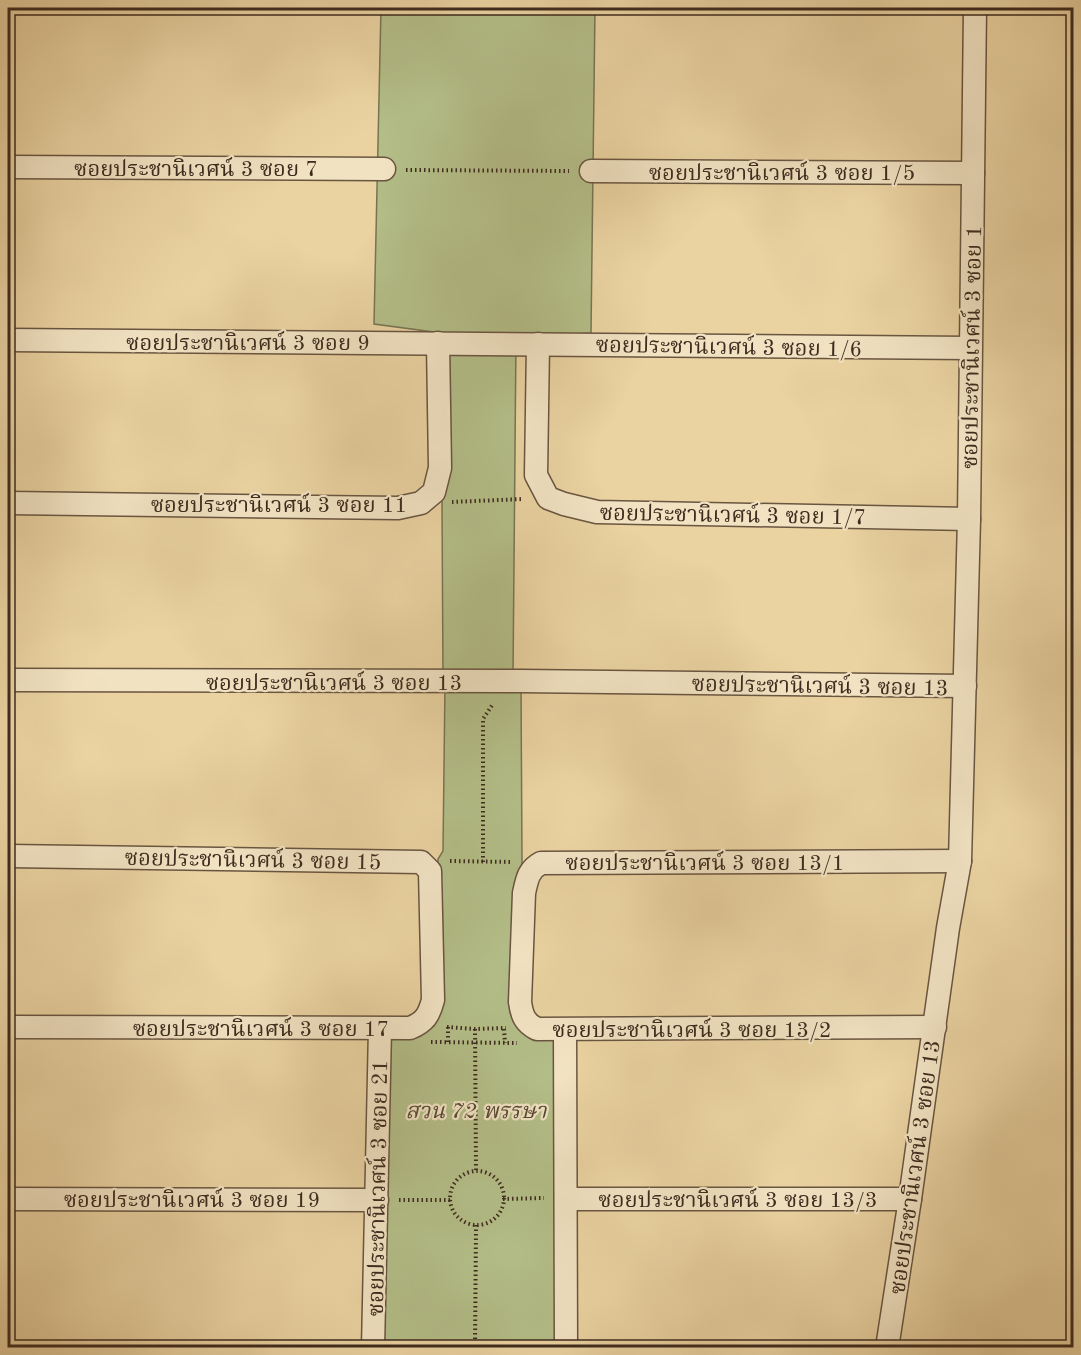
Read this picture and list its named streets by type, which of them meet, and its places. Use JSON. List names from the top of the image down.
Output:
{
  "streets": {
    "street": [
      "ซอยประชานิเวศน์ 3 ซอย 7",
      "ซอยประชานิเวศน์ 3 ซอย 1/5",
      "ซอยประชานิเวศน์ 3 ซอย 9",
      "ซอยประชานิเวศน์ 3 ซอย 1/6",
      "ซอยประชานิเวศน์ 3 ซอย 1",
      "ซอยประชานิเวศน์ 3 ซอย 11",
      "ซอยประชานิเวศน์ 3 ซอย 1/7",
      "ซอยประชานิเวศน์ 3 ซอย 13",
      "ซอยประชานิเวศน์ 3 ซอย 15",
      "ซอยประชานิเวศน์ 3 ซอย 13/1",
      "ซอยประชานิเวศน์ 3 ซอย 17",
      "ซอยประชานิเวศน์ 3 ซอย 13/2",
      "ซอยประชานิเวศน์ 3 ซอย 21",
      "ซอยประชานิเวศน์ 3 ซอย 19",
      "ซอยประชานิเวศน์ 3 ซอย 13/3"
    ]
  },
  "crossings": [
    ["ซอยประชานิเวศน์ 3 ซอย 1/5", "ซอยประชานิเวศน์ 3 ซอย 1"],
    ["ซอยประชานิเวศน์ 3 ซอย 9", "ซอยประชานิเวศน์ 3 ซอย 1/6"],
    ["ซอยประชานิเวศน์ 3 ซอย 9", "ซอยประชานิเวศน์ 3 ซอย 11"],
    ["ซอยประชานิเวศน์ 3 ซอย 1/6", "ซอยประชานิเวศน์ 3 ซอย 1"],
    ["ซอยประชานิเวศน์ 3 ซอย 1", "ซอยประชานิเวศน์ 3 ซอย 1/7"],
    ["ซอยประชานิเวศน์ 3 ซอย 1", "ซอยประชานิเวศน์ 3 ซอย 13"],
    ["ซอยประชานิเวศน์ 3 ซอย 13", "ซอยประชานิเวศน์ 3 ซอย 13/1"],
    ["ซอยประชานิเวศน์ 3 ซอย 13", "ซอยประชานิเวศน์ 3 ซอย 13/2"],
    ["ซอยประชานิเวศน์ 3 ซอย 13", "ซอยประชานิเวศน์ 3 ซอย 13/3"],
    ["ซอยประชานิเวศน์ 3 ซอย 15", "ซอยประชานิเวศน์ 3 ซอย 17"],
    ["ซอยประชานิเวศน์ 3 ซอย 13/1", "ซอยประชานิเวศน์ 3 ซอย 13/2"],
    ["ซอยประชานิเวศน์ 3 ซอย 17", "ซอยประชานิเวศน์ 3 ซอย 21"],
    ["ซอยประชานิเวศน์ 3 ซอย 21", "ซอยประชานิเวศน์ 3 ซอย 19"]
  ],
  "parks": ["สวน 72 พรรษา"]
}
